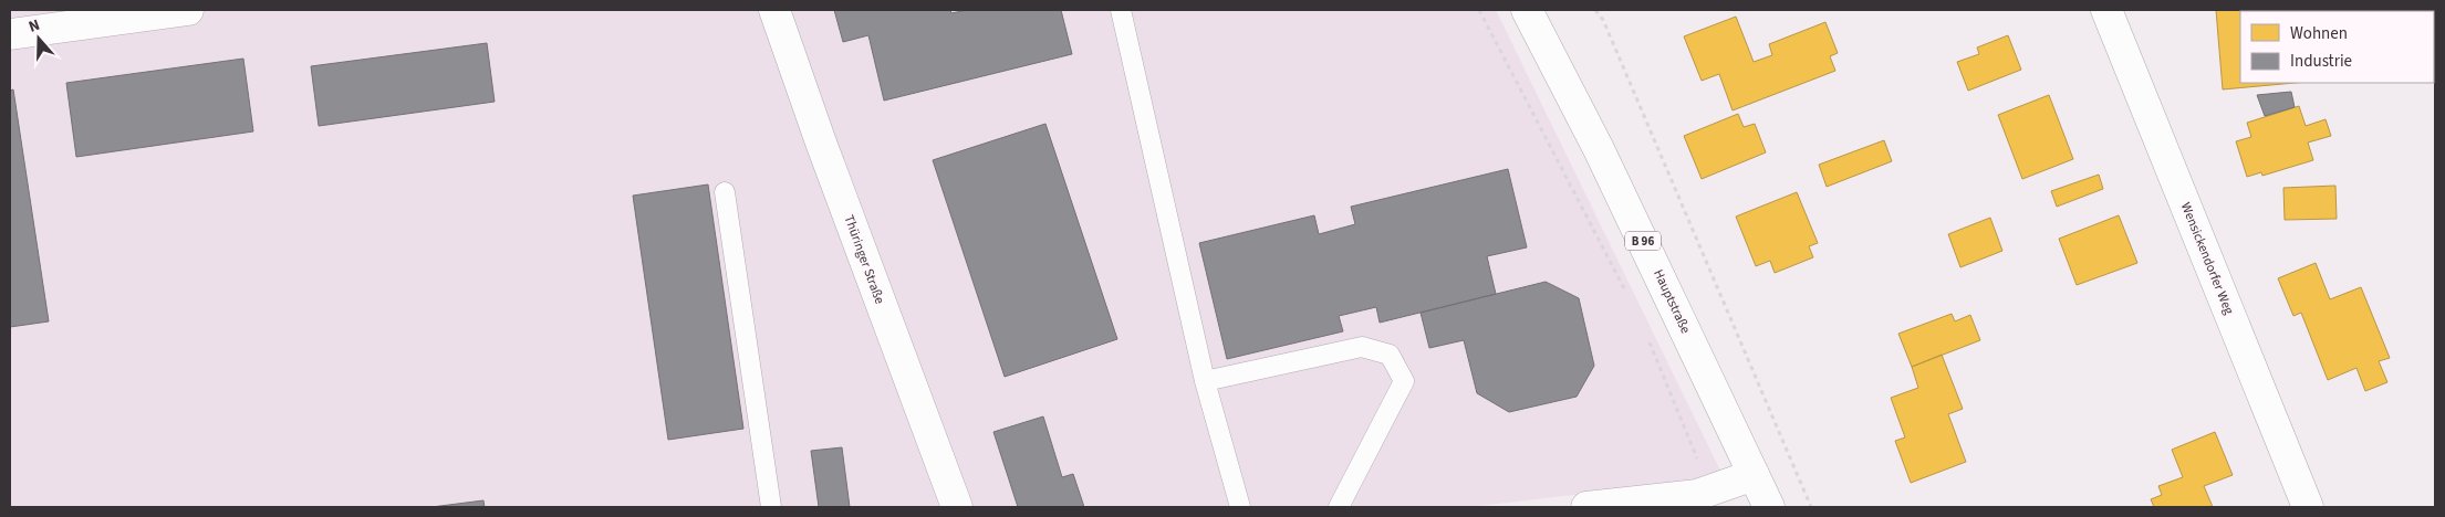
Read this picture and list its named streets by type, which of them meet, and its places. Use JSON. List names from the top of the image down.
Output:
{
  "streets": {
    "street": [
      "B 96",
      "Wensickendorfer Weg",
      "Thüringer Straße",
      "Hauptstraße"
    ]
  },
  "legend": ["Wohnen", "Industrie"],
  "north": "top"
}
